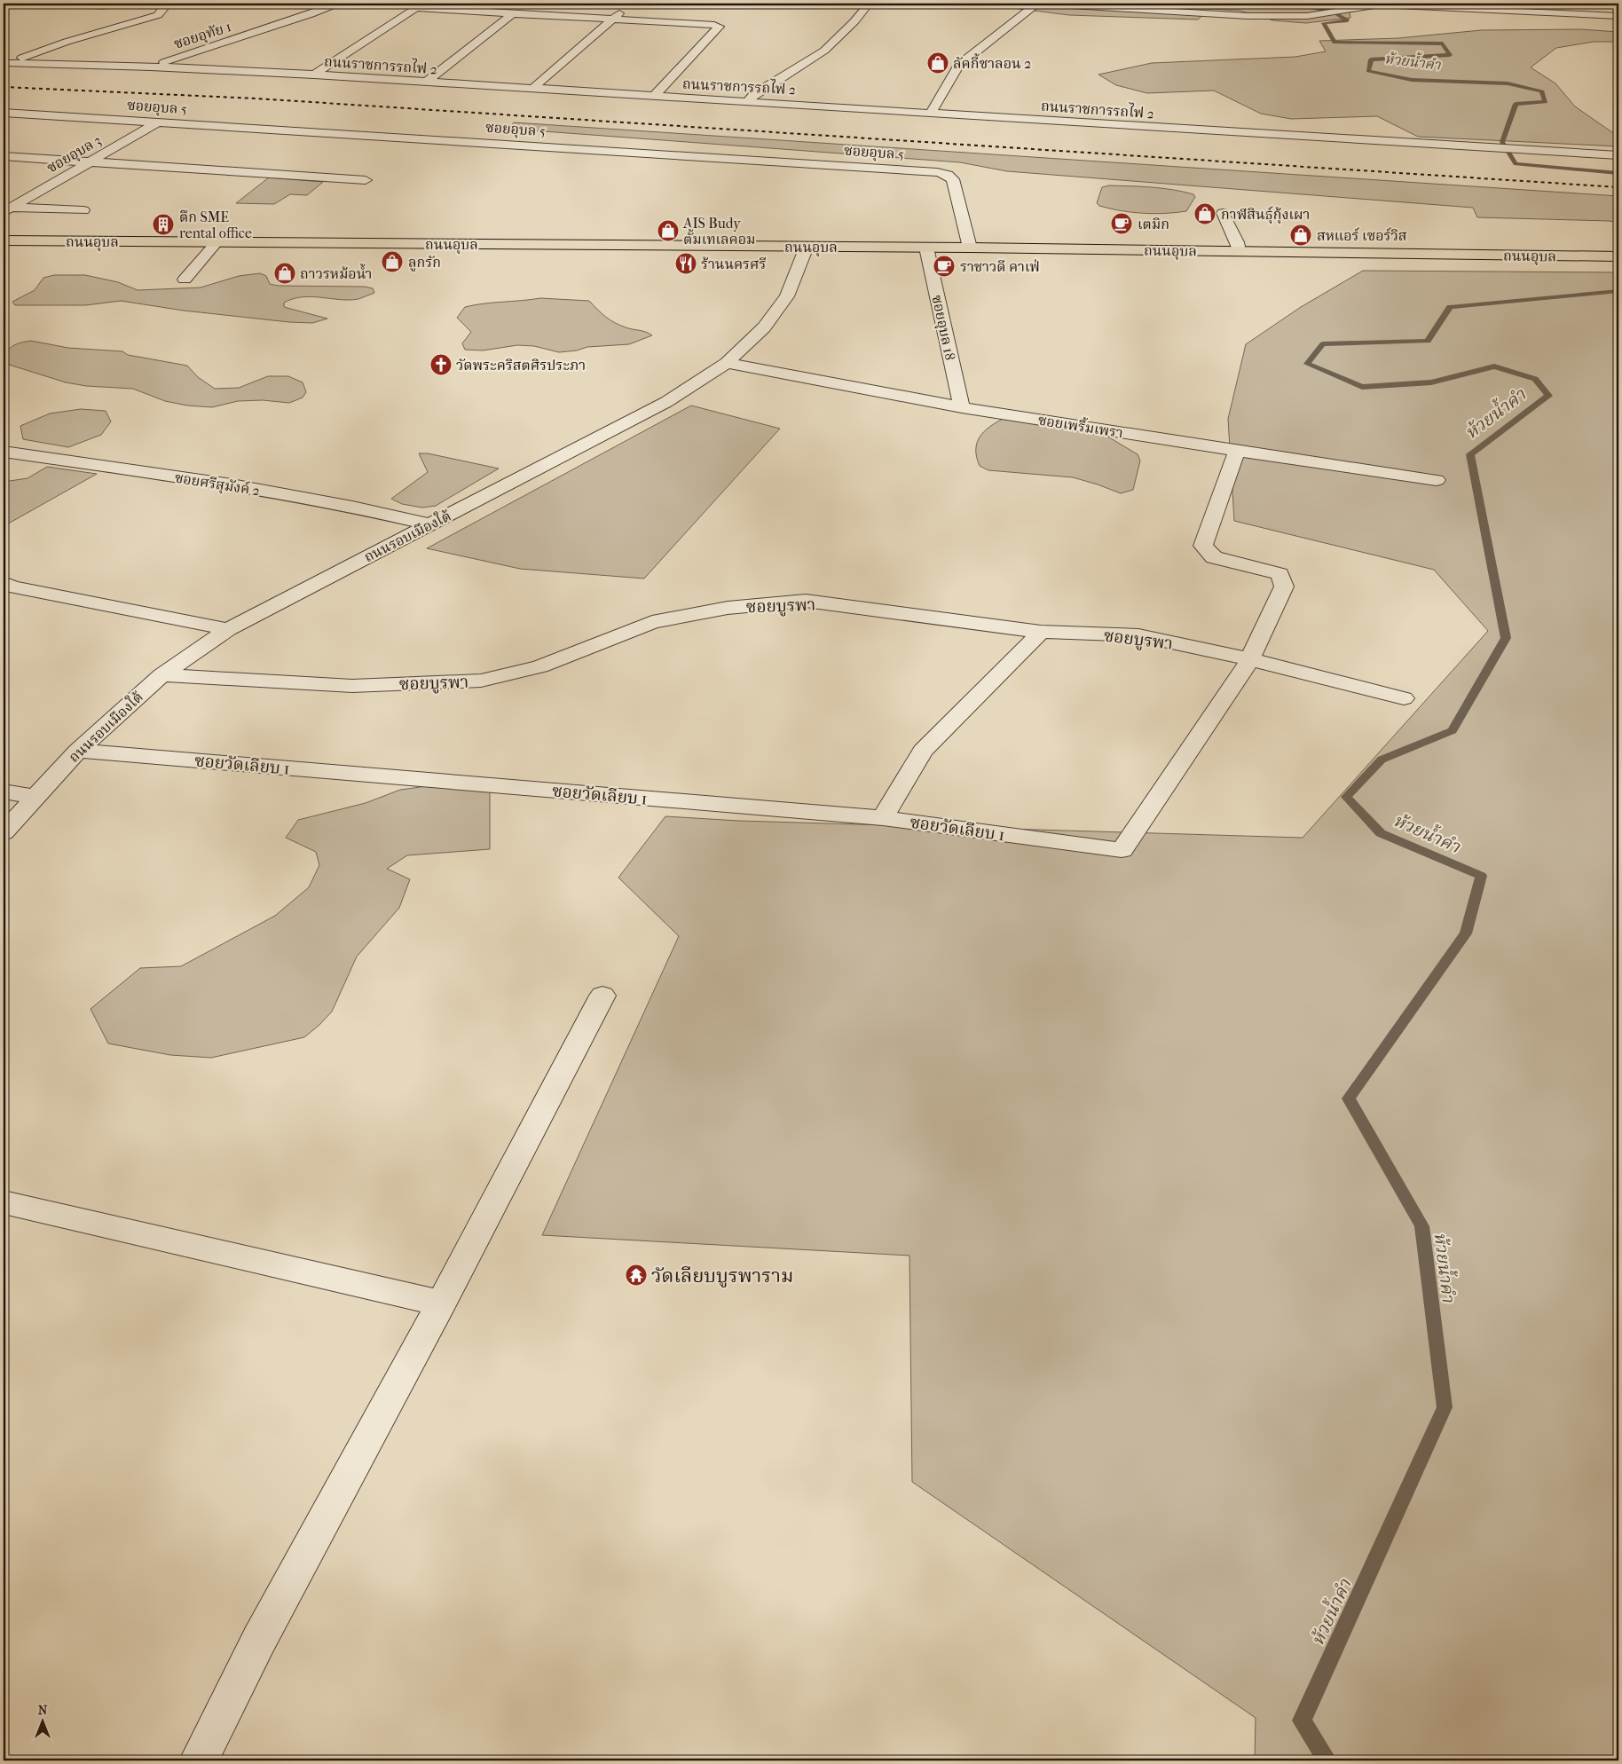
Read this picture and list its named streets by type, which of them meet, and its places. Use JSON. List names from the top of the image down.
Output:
{
  "streets": {
    "main road": ["ถนนอุบล"],
    "street": [
      "ซอยอุทัย 1",
      "ถนนราชการรถไฟ 2",
      "ซอยอุบล 5",
      "ซอยอุบล 3",
      "ซอยอุบล 18",
      "ซอยเพริ้มเพรา",
      "ซอยศรีสุมังค์ 2",
      "ถนนรอบเมืองใต้",
      "ซอยบูรพา",
      "ซอยวัดเลียบ 1"
    ]
  },
  "crossings": [
    ["ซอยอุทัย 1", "ถนนราชการรถไฟ 2"],
    ["ซอยอุบล 5", "ซอยอุบล 3"],
    ["ซอยอุบล 5", "ถนนอุบล"],
    ["ถนนอุบล", "ซอยอุบล 18"],
    ["ถนนอุบล", "ถนนรอบเมืองใต้"],
    ["ซอยอุบล 18", "ซอยเพริ้มเพรา"],
    ["ซอยเพริ้มเพรา", "ถนนรอบเมืองใต้"],
    ["ซอยศรีสุมังค์ 2", "ถนนรอบเมืองใต้"],
    ["ถนนรอบเมืองใต้", "ซอยบูรพา"],
    ["ถนนรอบเมืองใต้", "ซอยวัดเลียบ 1"],
    ["ซอยบูรพา", "ซอยวัดเลียบ 1"]
  ],
  "water": ["ห้วยน้ำคำ"],
  "places": {
    "shop": [
      "ลัคกี้ซาลอน 2",
      "กาฬสินธุ์กุ้งเผา",
      "AIS Budy ตั้มเทเลคอม",
      "สหแอร์ เซอร์วิส",
      "ลูกรัก",
      "ถาวรหม้อน้ำ"
    ],
    "cafe": ["เตมิก", "ราชาวดี คาเฟ่"],
    "building": ["ตึก SME rental office"],
    "restaurant": ["ร้านนครศรี"],
    "church": ["วัดพระคริสตศิรประภา"],
    "temple": ["วัดเลียบบูรพาราม"]
  },
  "north": "top"
}
